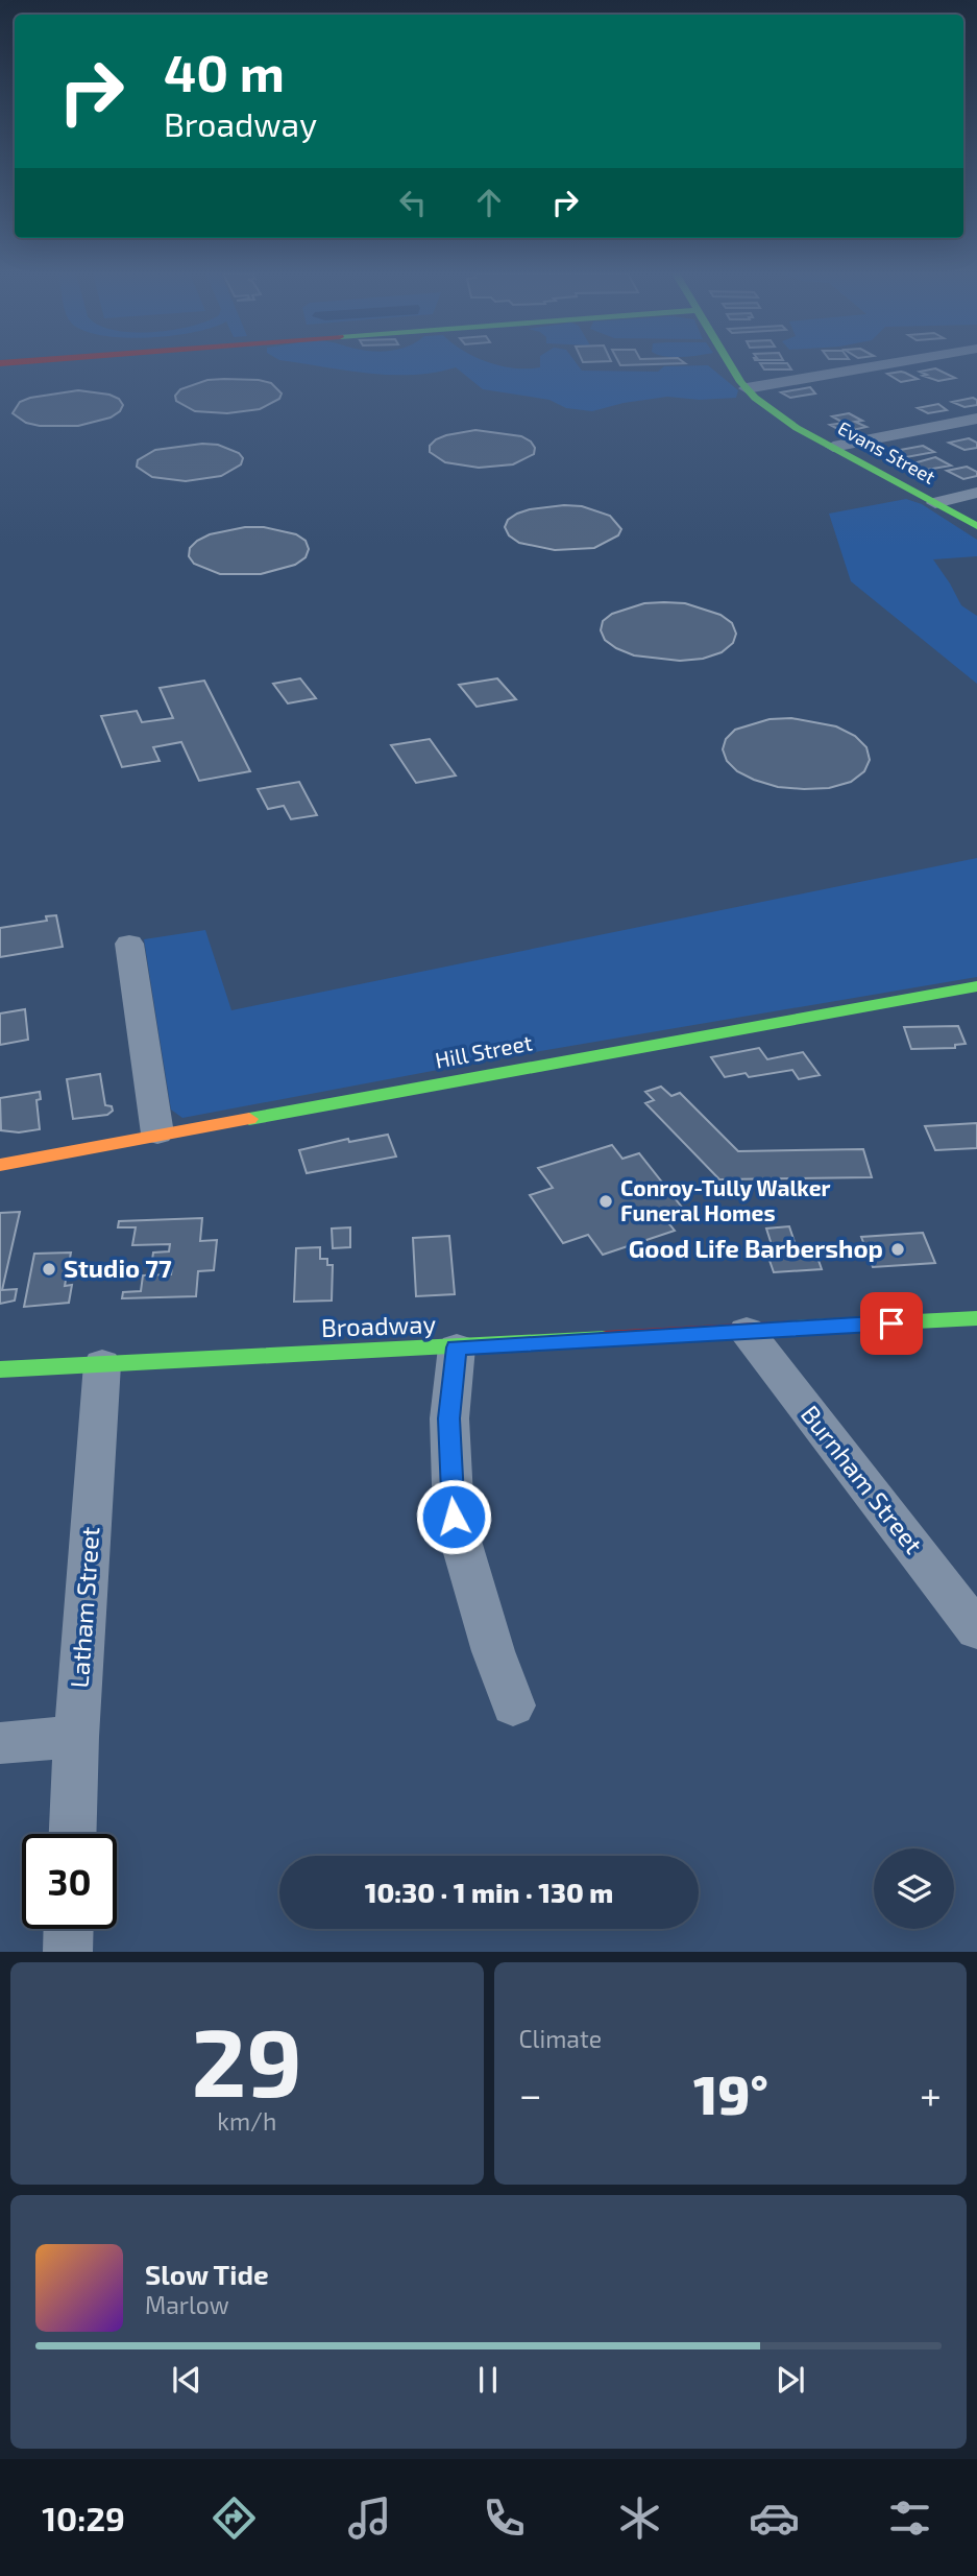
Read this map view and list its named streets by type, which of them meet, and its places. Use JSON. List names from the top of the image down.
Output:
{
  "streets": {
    "street": [
      "Evans Street",
      "Hill Street",
      "Broadway",
      "Burnham Street",
      "Latham Street"
    ]
  },
  "crossings": [
    ["Broadway", "Burnham Street"],
    ["Broadway", "Latham Street"]
  ],
  "places": ["Conroy-Tully Walker Funeral Homes", "Good Life Barbershop", "Studio 77"],
  "page": {
    "turn": ["40 m", "Broadway"],
    "limit": "30",
    "trip": "10:30 · 1 min · 130 m",
    "tile": [
      ["29", "km/h"],
      "Climate"
    ],
    "heat": ["−", "19°", "+"],
    "song": ["Slow Tide", "Marlow"],
    "tabs": "10:29"
  }
}
